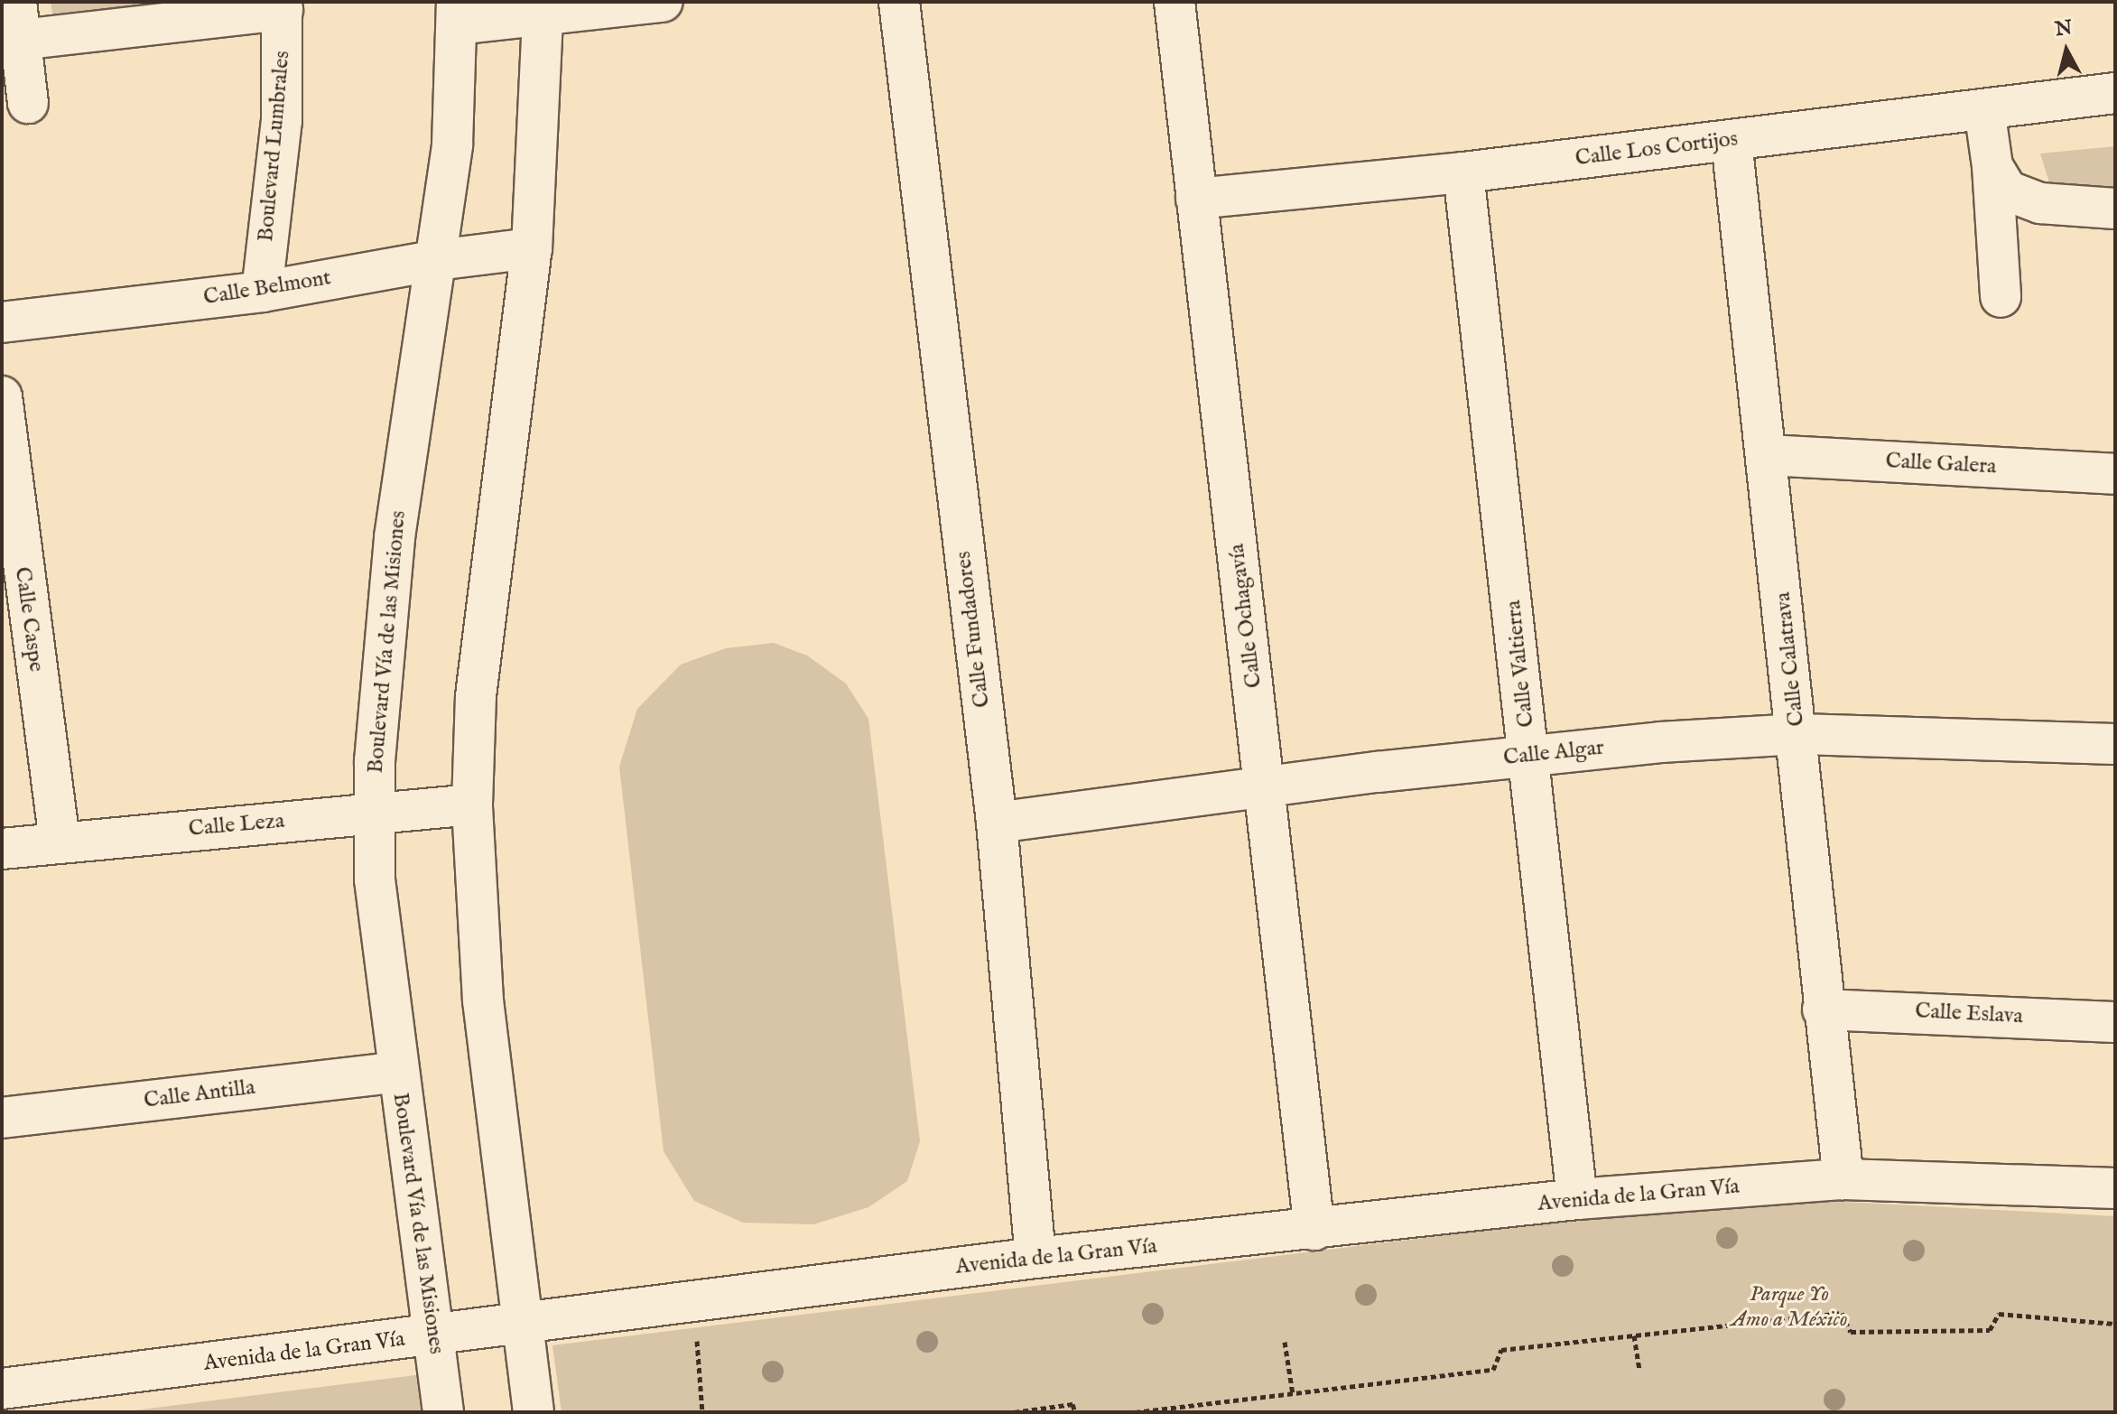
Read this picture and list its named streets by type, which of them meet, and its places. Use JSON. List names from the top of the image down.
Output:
{
  "streets": {
    "street": [
      "Boulevard Lumbrales",
      "Calle Los Cortijos",
      "Calle Belmont",
      "Calle Galera",
      "Calle Ochagavía",
      "Calle Caspe",
      "Calle Fundadores",
      "Boulevard Vía de las Misiones",
      "Calle Calatrava",
      "Calle Valtierra",
      "Calle Algar",
      "Calle Leza",
      "Calle Eslava",
      "Calle Antilla",
      "Avenida de la Gran Vía"
    ]
  },
  "crossings": [
    ["Boulevard Lumbrales", "Calle Belmont"],
    ["Calle Los Cortijos", "Calle Ochagavía"],
    ["Calle Los Cortijos", "Calle Calatrava"],
    ["Calle Los Cortijos", "Calle Valtierra"],
    ["Calle Belmont", "Boulevard Vía de las Misiones"],
    ["Calle Galera", "Calle Calatrava"],
    ["Calle Ochagavía", "Calle Algar"],
    ["Calle Ochagavía", "Avenida de la Gran Vía"],
    ["Calle Caspe", "Calle Leza"],
    ["Calle Fundadores", "Calle Algar"],
    ["Calle Fundadores", "Avenida de la Gran Vía"],
    ["Boulevard Vía de las Misiones", "Calle Leza"],
    ["Boulevard Vía de las Misiones", "Calle Antilla"],
    ["Boulevard Vía de las Misiones", "Avenida de la Gran Vía"],
    ["Calle Calatrava", "Calle Algar"],
    ["Calle Calatrava", "Calle Eslava"],
    ["Calle Calatrava", "Avenida de la Gran Vía"],
    ["Calle Valtierra", "Calle Algar"],
    ["Calle Valtierra", "Avenida de la Gran Vía"]
  ],
  "parks": ["Parque Yo Amo a México"],
  "north": "top"
}
